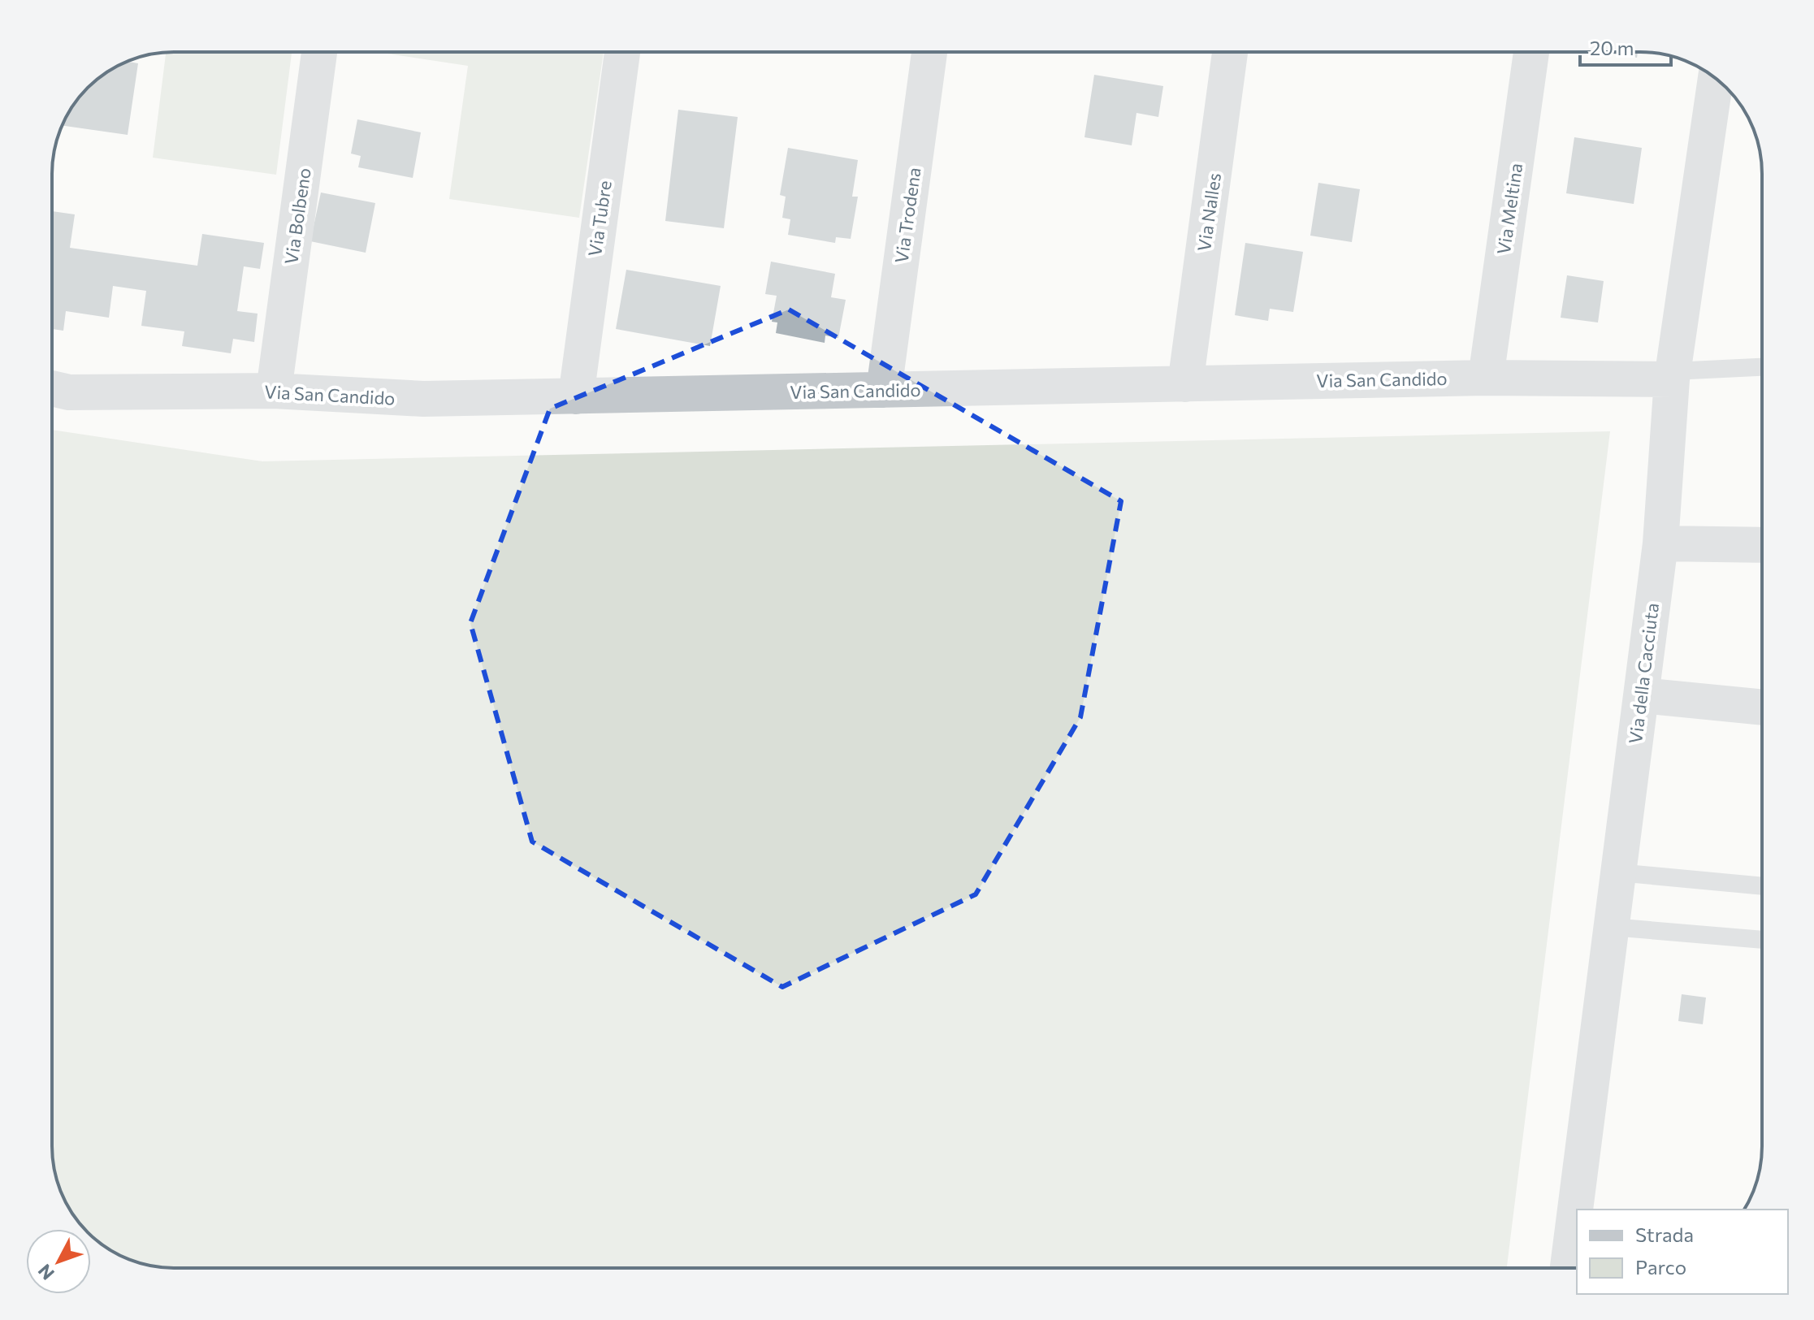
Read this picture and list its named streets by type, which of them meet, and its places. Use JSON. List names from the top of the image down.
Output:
{
  "streets": {
    "street": [
      "Via Meltina",
      "Via Nalles",
      "Via Trodena",
      "Via Bolbeno",
      "Via Tubre",
      "Via San Candido",
      "Via della Cacciuta"
    ]
  },
  "crossings": [
    ["Via Meltina", "Via San Candido"],
    ["Via Nalles", "Via San Candido"],
    ["Via Trodena", "Via San Candido"],
    ["Via Bolbeno", "Via San Candido"],
    ["Via Tubre", "Via San Candido"],
    ["Via San Candido", "Via della Cacciuta"]
  ],
  "legend": ["Strada", "Parco"],
  "scale_bar": "20 m",
  "north": "bottom left"
}
